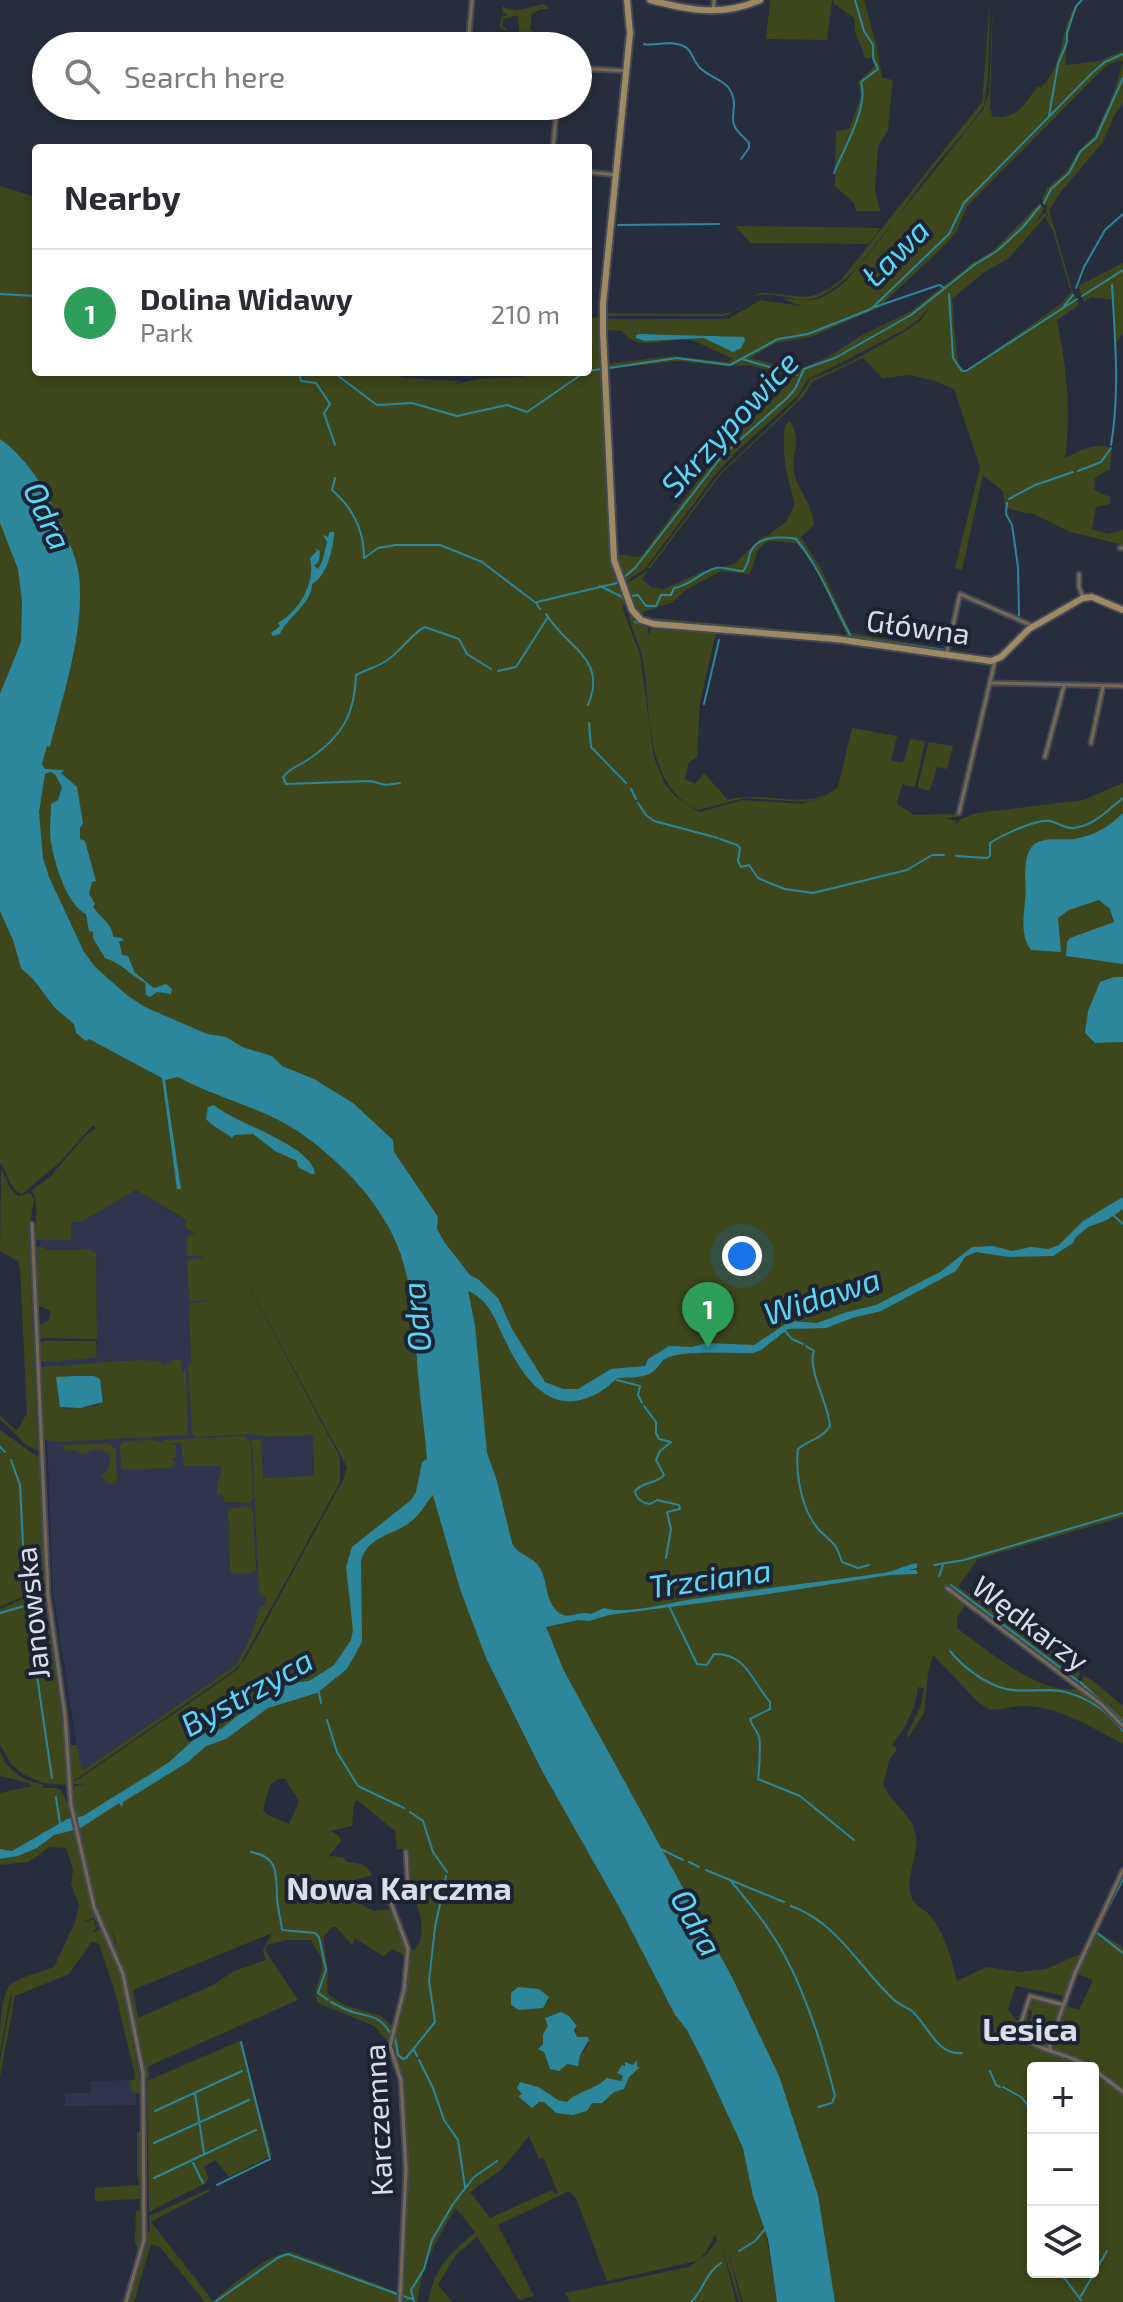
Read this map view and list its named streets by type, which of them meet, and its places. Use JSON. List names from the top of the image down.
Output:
{
  "streets": {
    "street": [
      "Główna",
      "Janowska",
      "Wędkarzy",
      "Karczemna"
    ]
  },
  "districts": ["Nowa Karczma", "Lesica"],
  "water": [
    "Ława",
    "Skrzypowice",
    "Odra",
    "Widawa",
    "Trzciana",
    "Bystrzyca"
  ],
  "page": {
    "search": "Search here",
    "heading": "Nearby",
    "list": [
      {
        "mark": "1",
        "name": "Dolina Widawy",
        "note": "Park",
        "value": "210 m"
      }
    ],
    "pins": "1",
    "map_buttons": ["+", "−"]
  }
}
